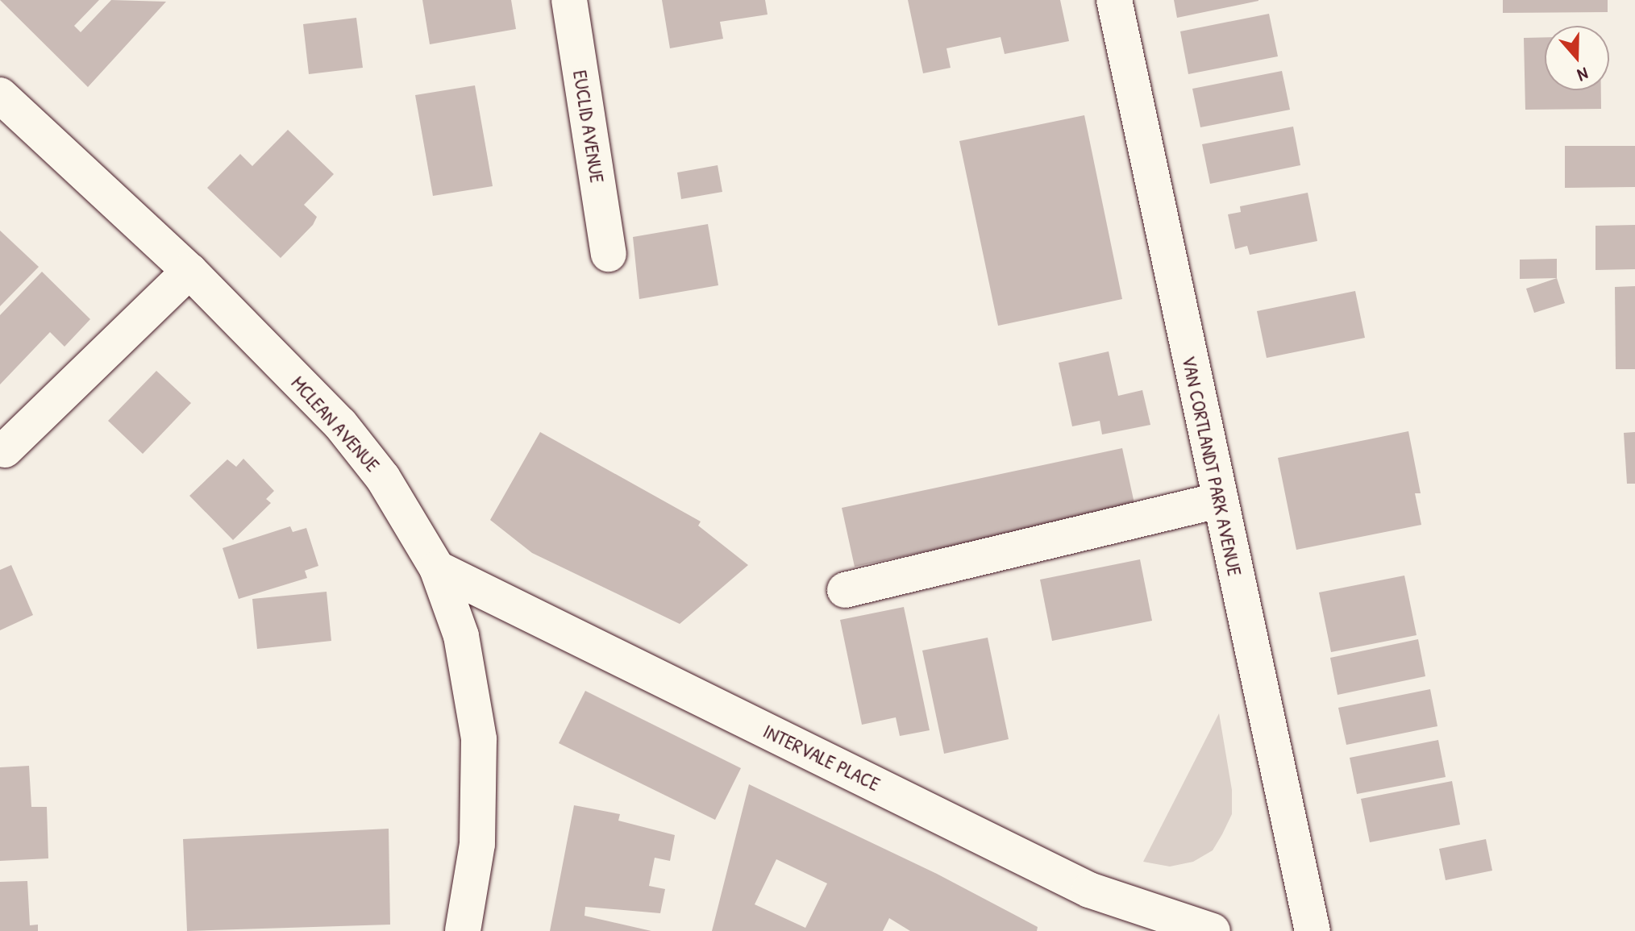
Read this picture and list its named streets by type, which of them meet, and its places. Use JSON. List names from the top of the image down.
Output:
{
  "streets": {
    "street": [
      "EUCLID AVENUE",
      "MCLEAN AVENUE",
      "VAN CORTLANDT PARK AVENUE",
      "INTERVALE PLACE"
    ]
  },
  "crossings": [
    ["MCLEAN AVENUE", "INTERVALE PLACE"]
  ],
  "north": "bottom"
}
